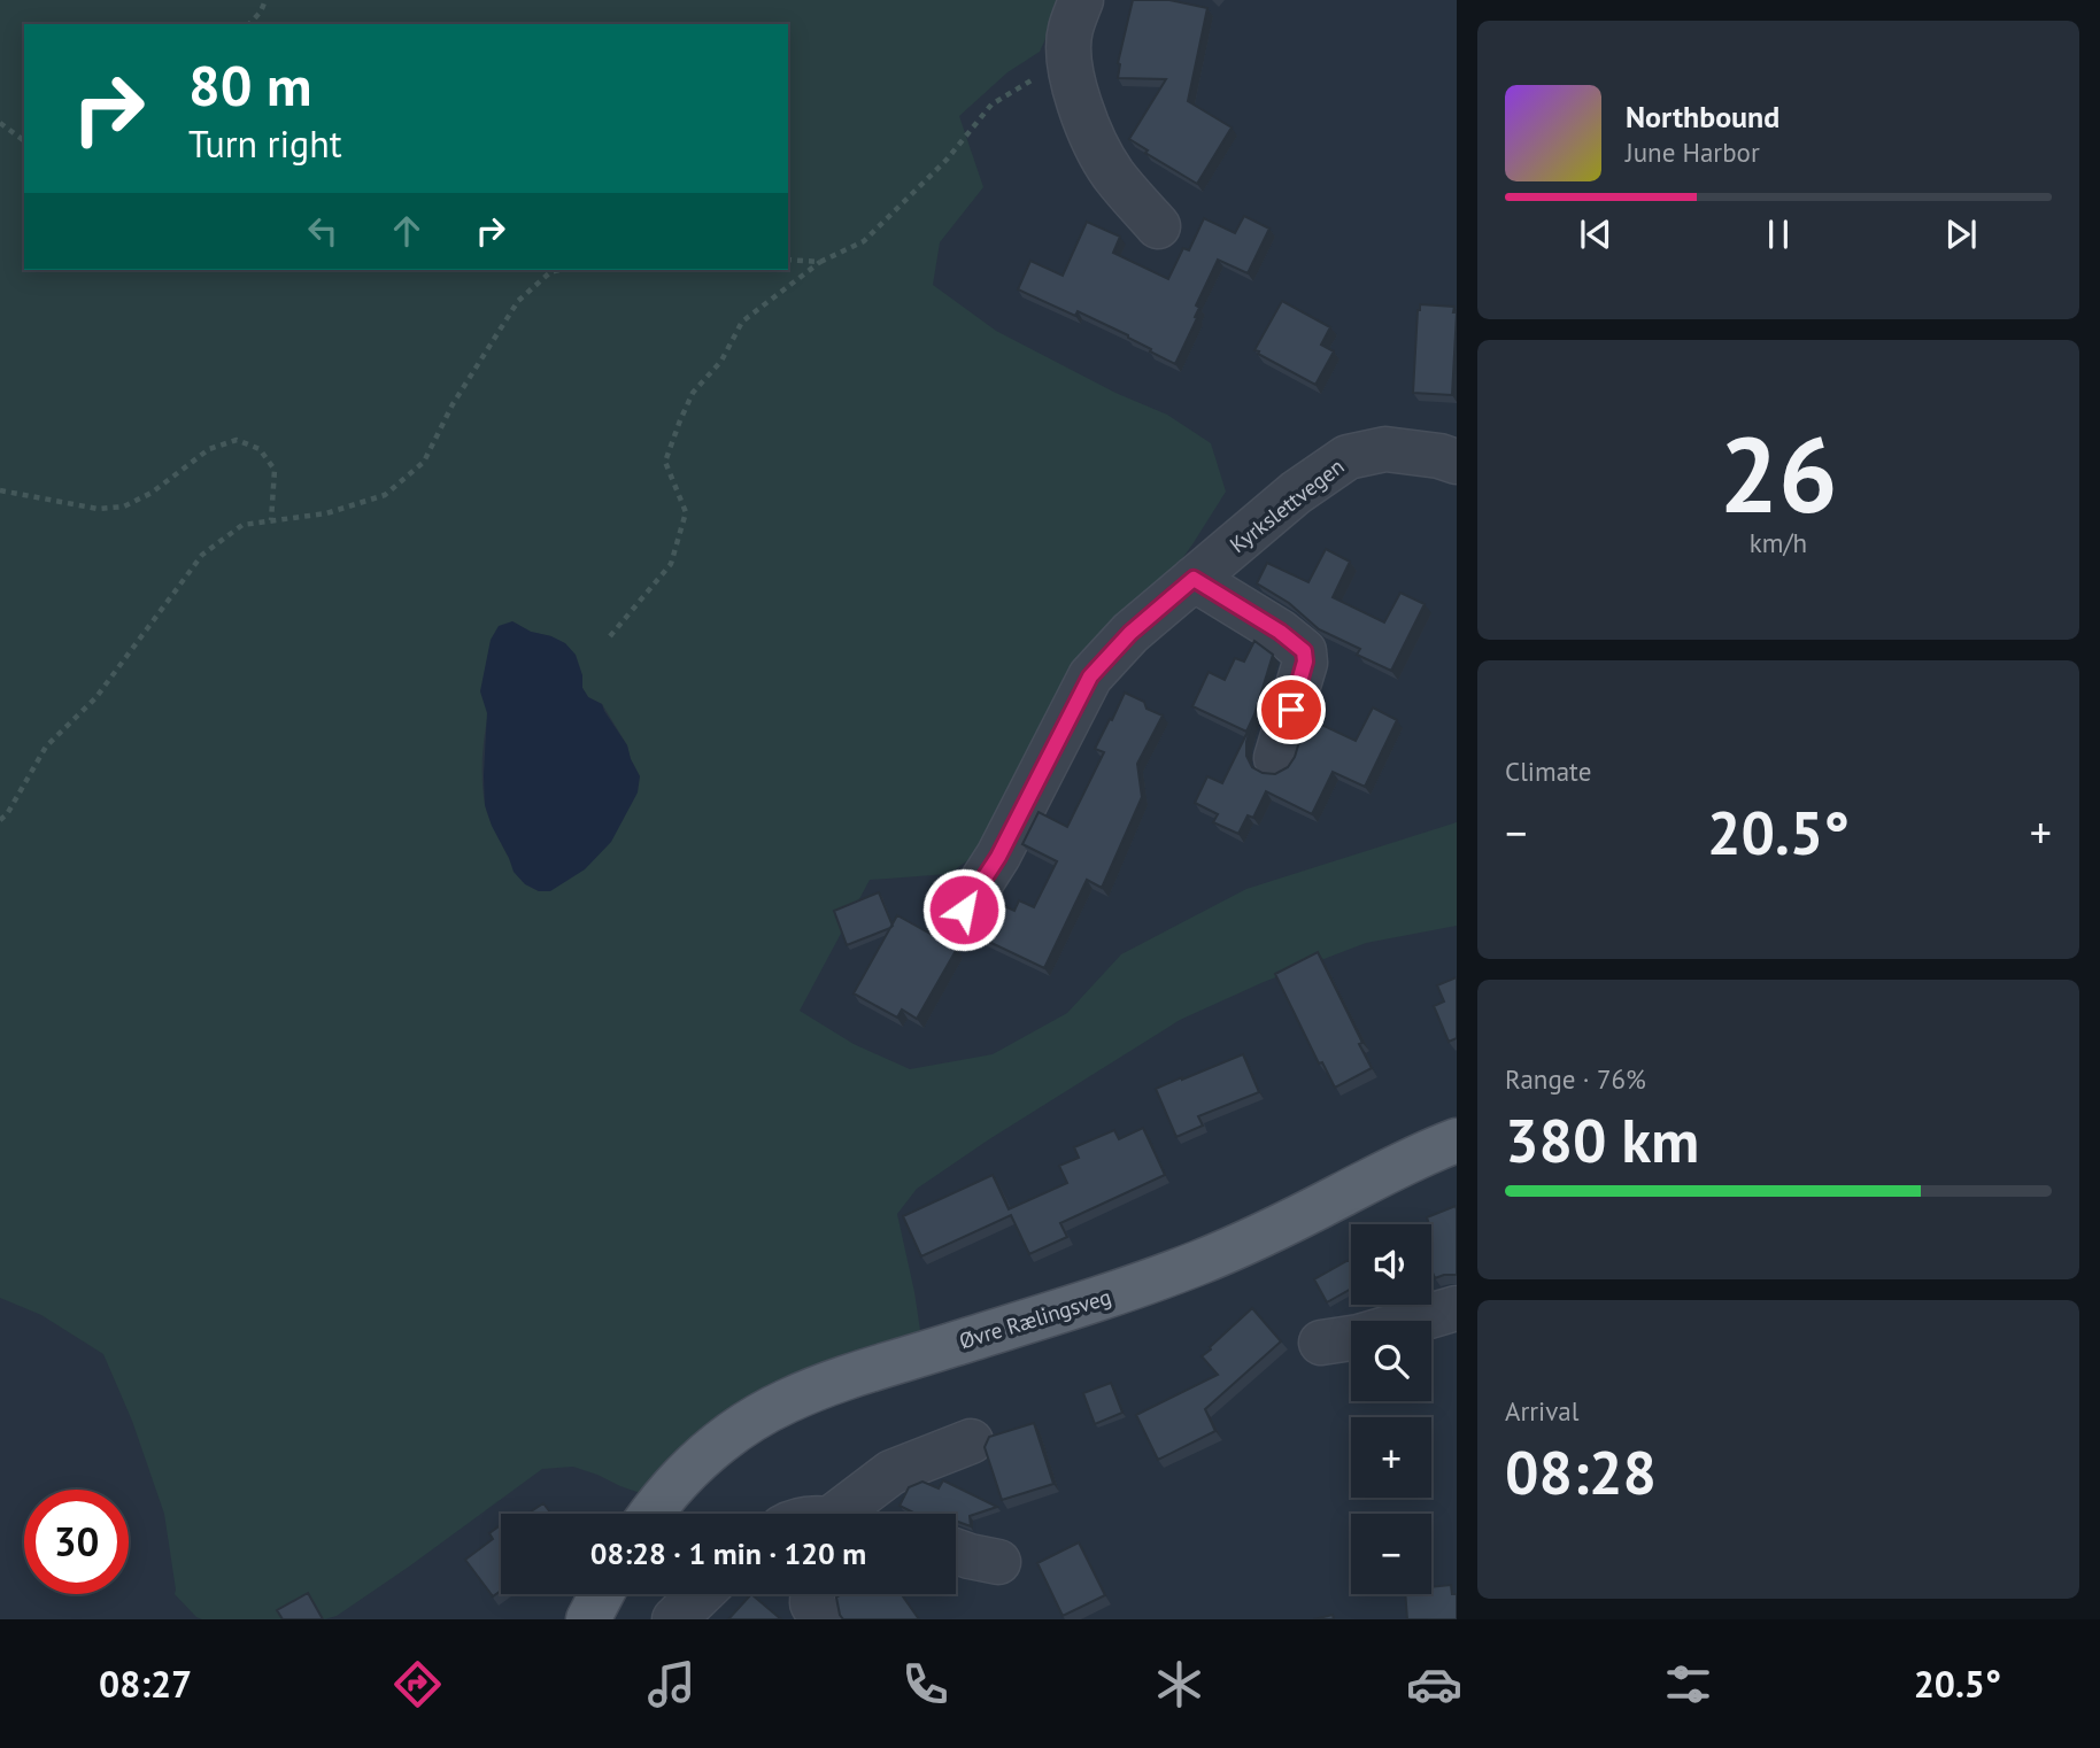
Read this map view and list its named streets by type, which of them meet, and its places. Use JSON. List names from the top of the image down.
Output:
{
  "streets": {
    "main road": ["Øvre Rælingsveg"],
    "street": ["Kyrkslettvegen"]
  },
  "page": {
    "turn": ["80 m", "Turn right"],
    "song": ["Northbound", "June Harbor"],
    "tile": [
      ["26", "km/h"],
      "Climate",
      ["Range · 76%", "380 km"],
      ["Arrival", "08:28"]
    ],
    "heat": ["−", "20.5°", "+"],
    "map_buttons": ["+", "−"],
    "limit": "30",
    "trip": "08:28 · 1 min · 120 m",
    "tabs": ["08:27", "20.5°"]
  }
}
